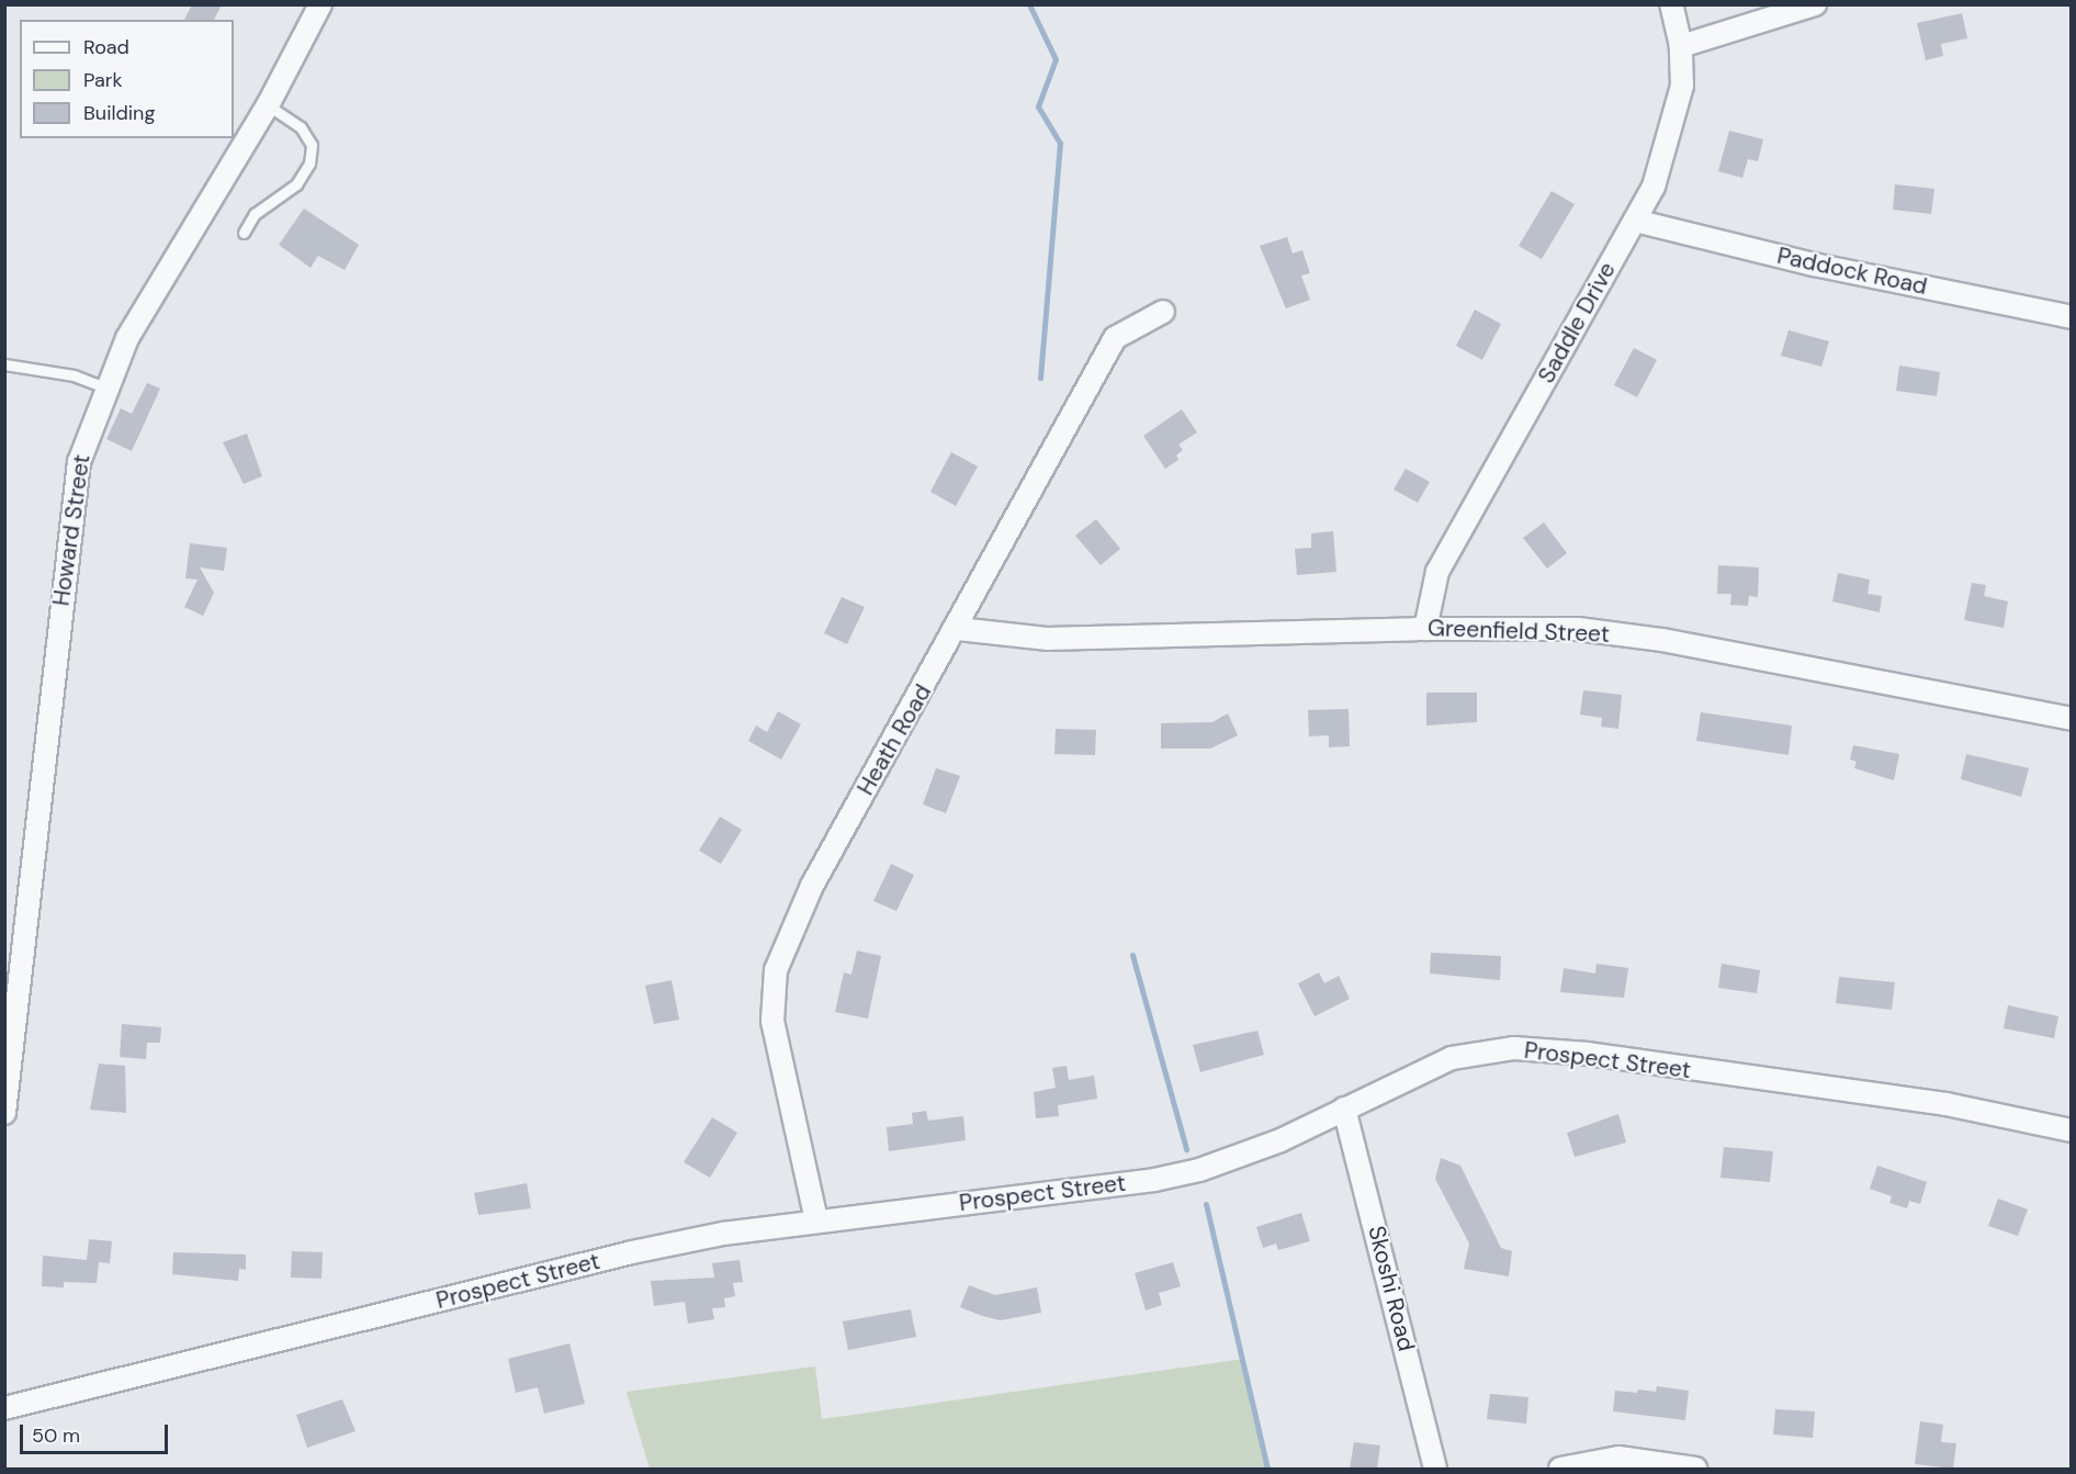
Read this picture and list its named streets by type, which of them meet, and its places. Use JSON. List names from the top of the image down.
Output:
{
  "streets": {
    "street": [
      "Paddock Road",
      "Saddle Drive",
      "Howard Street",
      "Greenfield Street",
      "Heath Road",
      "Prospect Street",
      "Skoshi Road"
    ]
  },
  "crossings": [
    ["Paddock Road", "Saddle Drive"],
    ["Saddle Drive", "Greenfield Street"],
    ["Greenfield Street", "Heath Road"],
    ["Heath Road", "Prospect Street"],
    ["Prospect Street", "Skoshi Road"]
  ],
  "legend": ["Road", "Park", "Building"],
  "scale_bar": "50 m"
}
